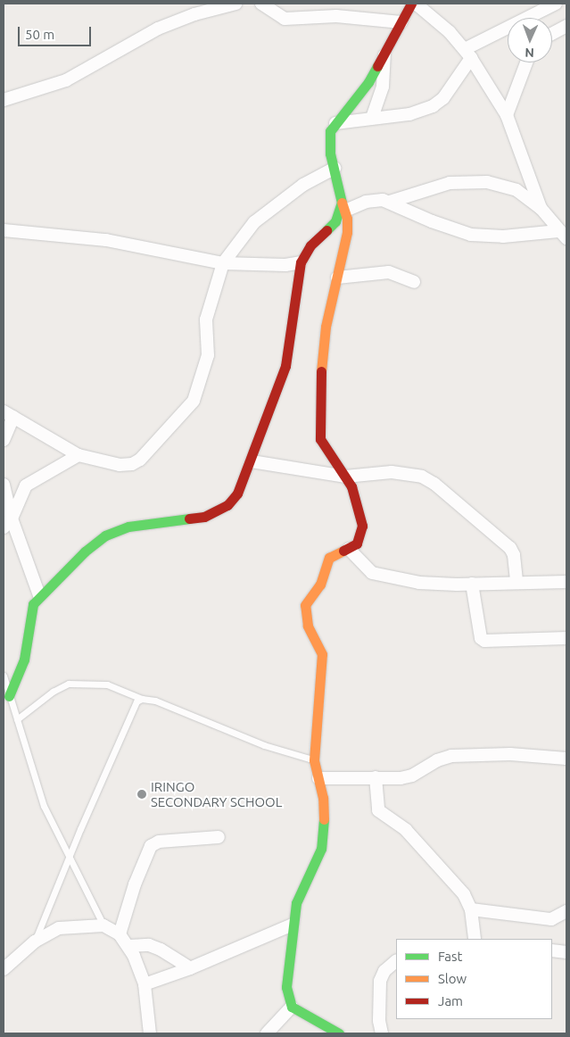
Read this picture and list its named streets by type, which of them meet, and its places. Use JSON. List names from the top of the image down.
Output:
{
  "places": ["IRINGO SECONDARY SCHOOL"],
  "legend": ["Fast", "Slow", "Jam"],
  "scale_bar": "50 m",
  "north": "bottom"
}
